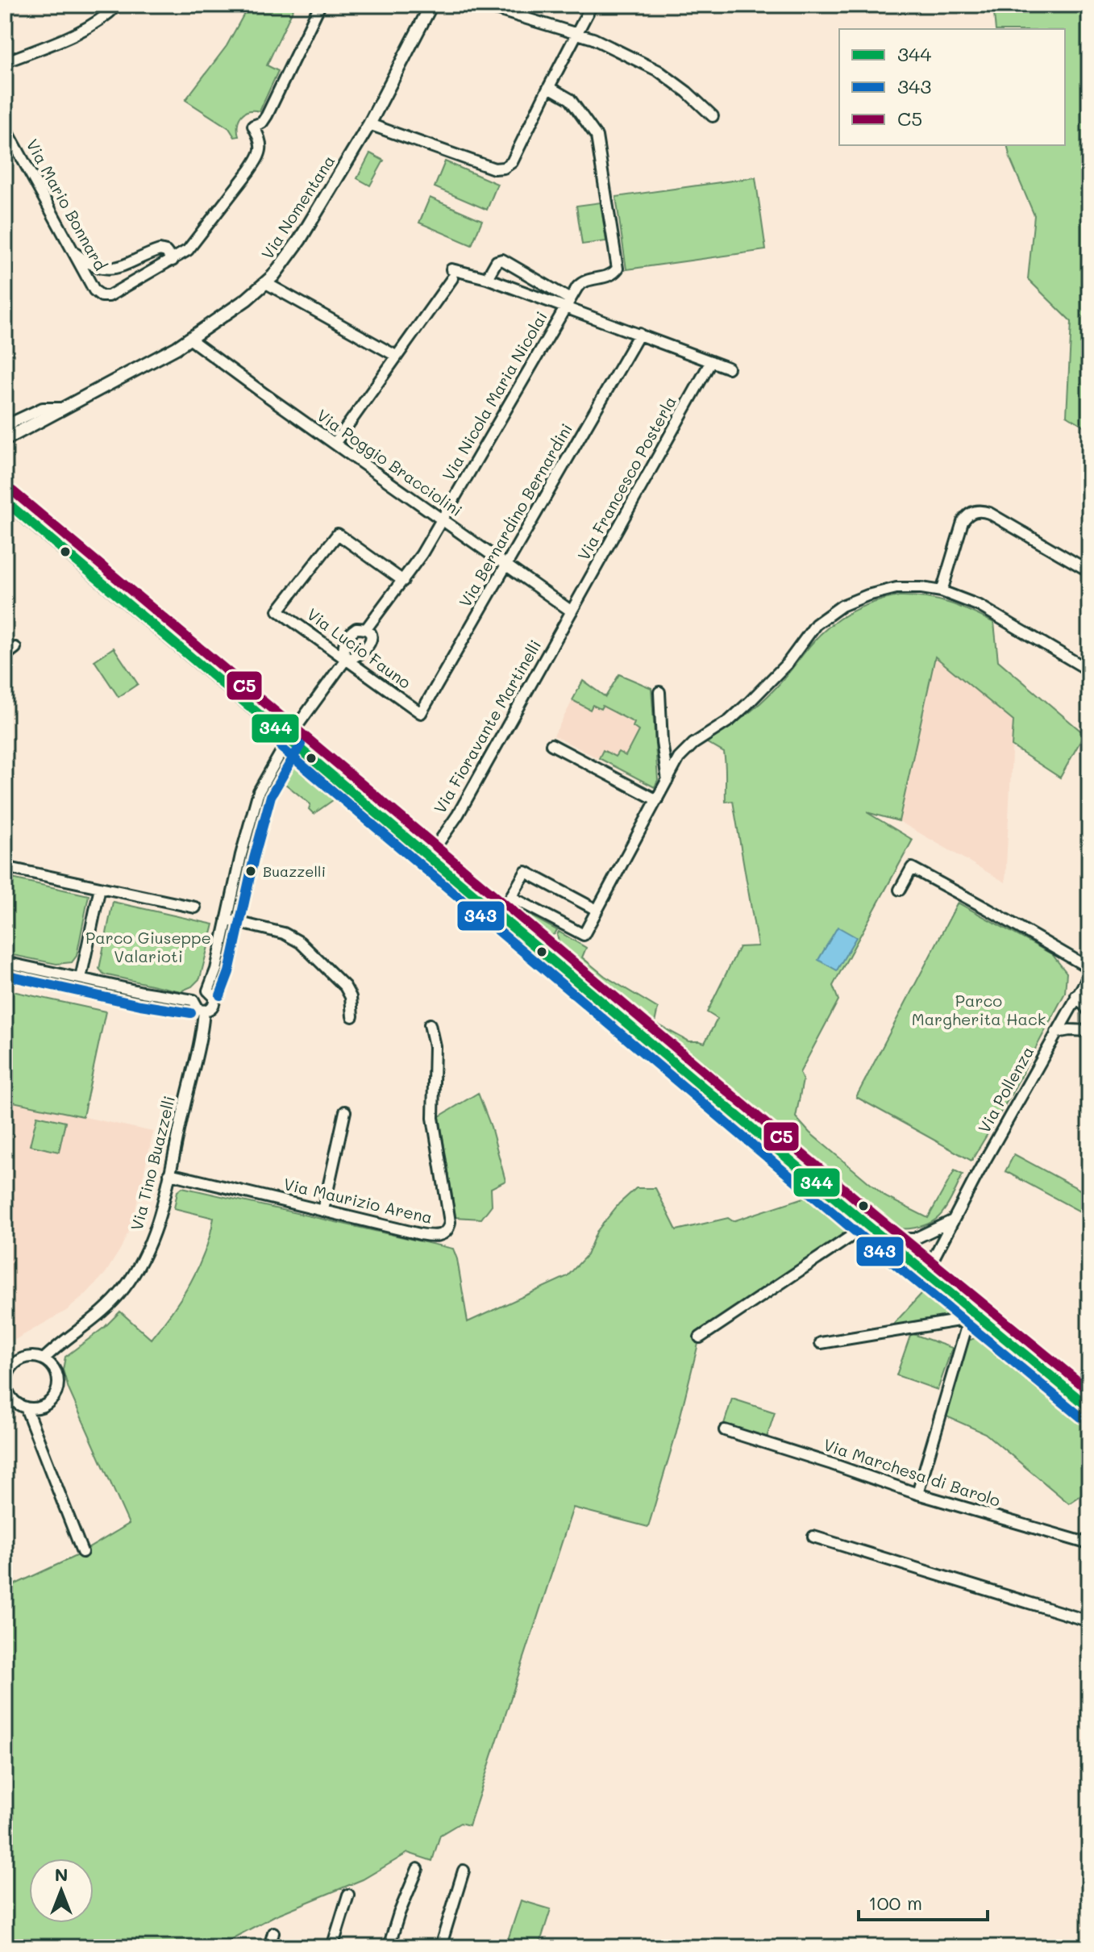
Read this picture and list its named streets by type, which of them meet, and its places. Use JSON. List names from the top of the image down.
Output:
{
  "streets": {
    "main road": ["Via Nomentana"],
    "street": [
      "Via Mario Bonnard",
      "Via Nicola Maria Nicolai",
      "Via Poggio Bracciolini",
      "Via Francesco Posterla",
      "Via Bernardino Bernardini",
      "Via Lucio Fauno",
      "Via Fioravante Martinelli",
      "Via Pollenza",
      "Via Tino Buazzelli",
      "Via Maurizio Arena",
      "Via Marchesa di Barolo"
    ]
  },
  "crossings": [
    ["Via Nomentana", "Via Poggio Bracciolini"],
    ["Via Nicola Maria Nicolai", "Via Poggio Bracciolini"],
    ["Via Nicola Maria Nicolai", "Via Francesco Posterla"],
    ["Via Nicola Maria Nicolai", "Via Bernardino Bernardini"],
    ["Via Nicola Maria Nicolai", "Via Lucio Fauno"],
    ["Via Poggio Bracciolini", "Via Francesco Posterla"],
    ["Via Poggio Bracciolini", "Via Bernardino Bernardini"],
    ["Via Poggio Bracciolini", "Via Fioravante Martinelli"],
    ["Via Francesco Posterla", "Via Fioravante Martinelli"],
    ["Via Bernardino Bernardini", "Via Lucio Fauno"],
    ["Via Tino Buazzelli", "Via Maurizio Arena"]
  ],
  "parks": ["Parco Giuseppe Valarioti", "Parco Margherita Hack"],
  "places": ["Buazzelli"],
  "lines": ["transit line C5", "transit line 344", "transit line 343"],
  "legend": ["344", "343", "C5"],
  "scale_bar": "100 m",
  "north": "top"
}
